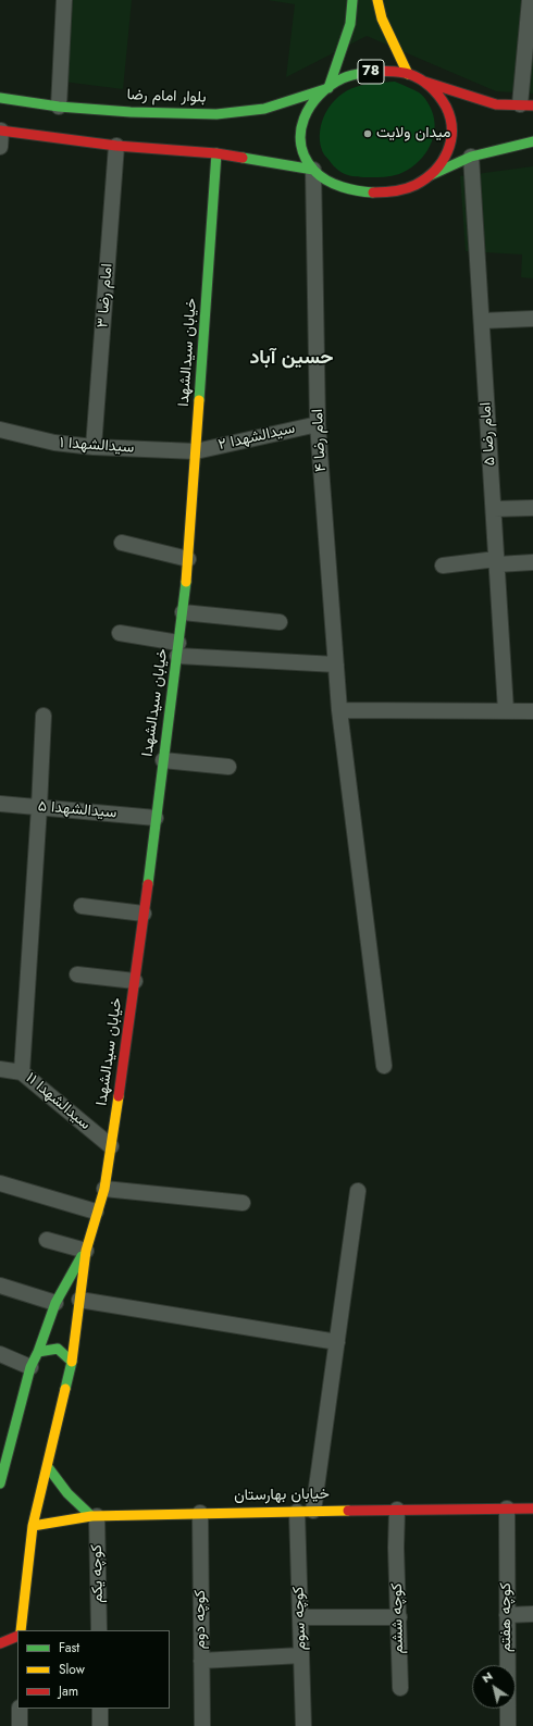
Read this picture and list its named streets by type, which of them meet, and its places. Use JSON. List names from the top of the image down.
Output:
{
  "streets": {
    "street": [
      "78",
      "بلوار امام رضا",
      "امام رضا ۳",
      "خیابان سیدالشهدا",
      "امام رضا ۵",
      "سیدالشهدا ۲",
      "امام رضا ۴",
      "سیدالشهدا ۱",
      "سیدالشهدا ۵",
      "سیدالشهدا ۱۱",
      "خیابان بهارستان",
      "کوچه یکم",
      "کوچه هفتم",
      "کوچه سوم",
      "کوچه ششم",
      "کوچه دوم"
    ]
  },
  "crossings": [
    ["78", "بلوار امام رضا"],
    ["78", "امام رضا ۳"],
    ["78", "خیابان سیدالشهدا"],
    ["78", "امام رضا ۵"],
    ["78", "امام رضا ۴"],
    ["بلوار امام رضا", "امام رضا ۴"],
    ["امام رضا ۳", "سیدالشهدا ۱"],
    ["خیابان سیدالشهدا", "سیدالشهدا ۲"],
    ["خیابان سیدالشهدا", "سیدالشهدا ۱"],
    ["خیابان سیدالشهدا", "سیدالشهدا ۵"],
    ["خیابان سیدالشهدا", "سیدالشهدا ۱۱"],
    ["سیدالشهدا ۲", "امام رضا ۴"],
    ["سیدالشهدا ۲", "سیدالشهدا ۱"],
    ["خیابان بهارستان", "کوچه یکم"],
    ["خیابان بهارستان", "کوچه هفتم"],
    ["خیابان بهارستان", "کوچه سوم"],
    ["خیابان بهارستان", "کوچه ششم"],
    ["خیابان بهارستان", "کوچه دوم"]
  ],
  "districts": ["حسین آباد"],
  "places": ["میدان ولایت"],
  "legend": ["Fast", "Slow", "Jam"],
  "north": "top left"
}
